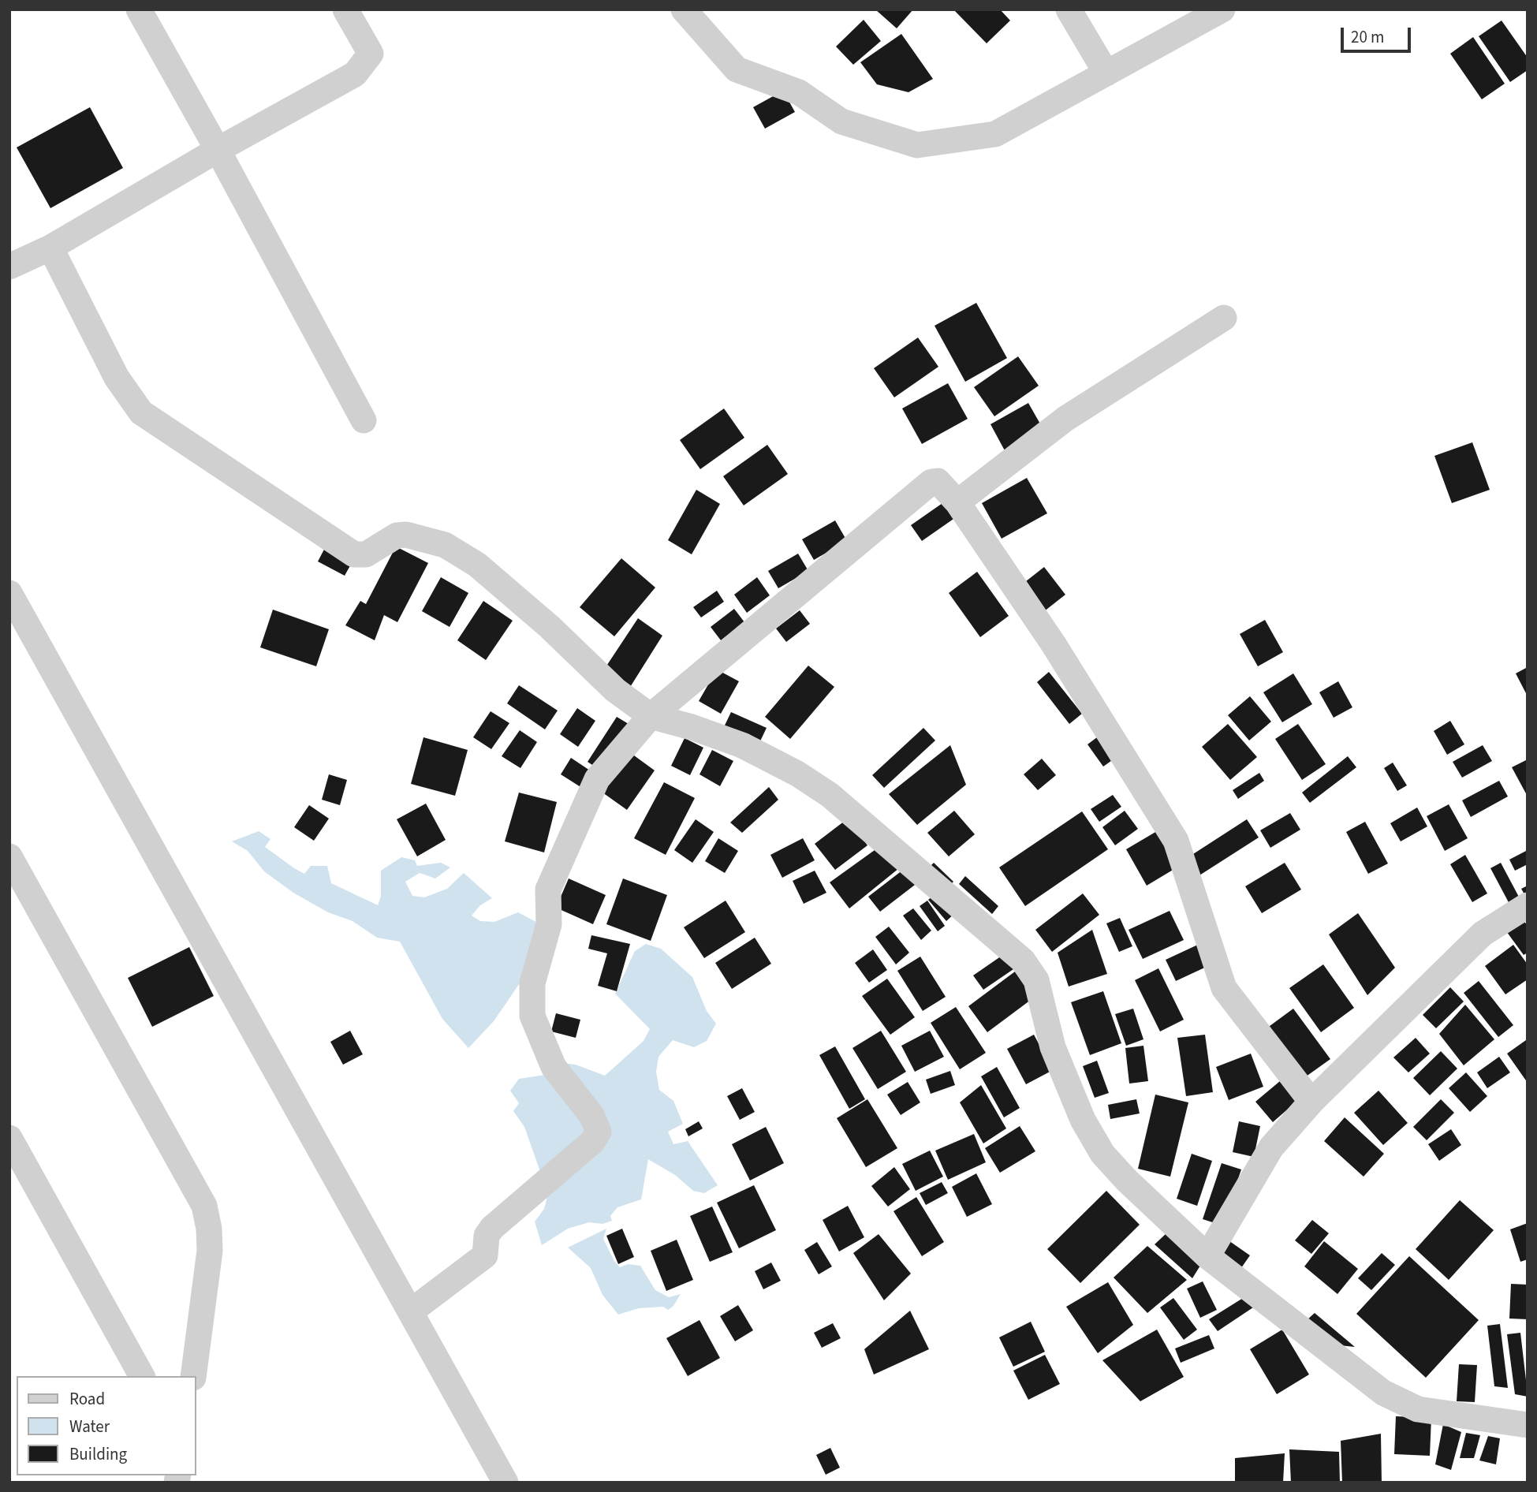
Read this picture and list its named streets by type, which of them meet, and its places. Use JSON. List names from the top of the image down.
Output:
{
  "legend": ["Road", "Water", "Building"],
  "scale_bar": "20 m"
}
